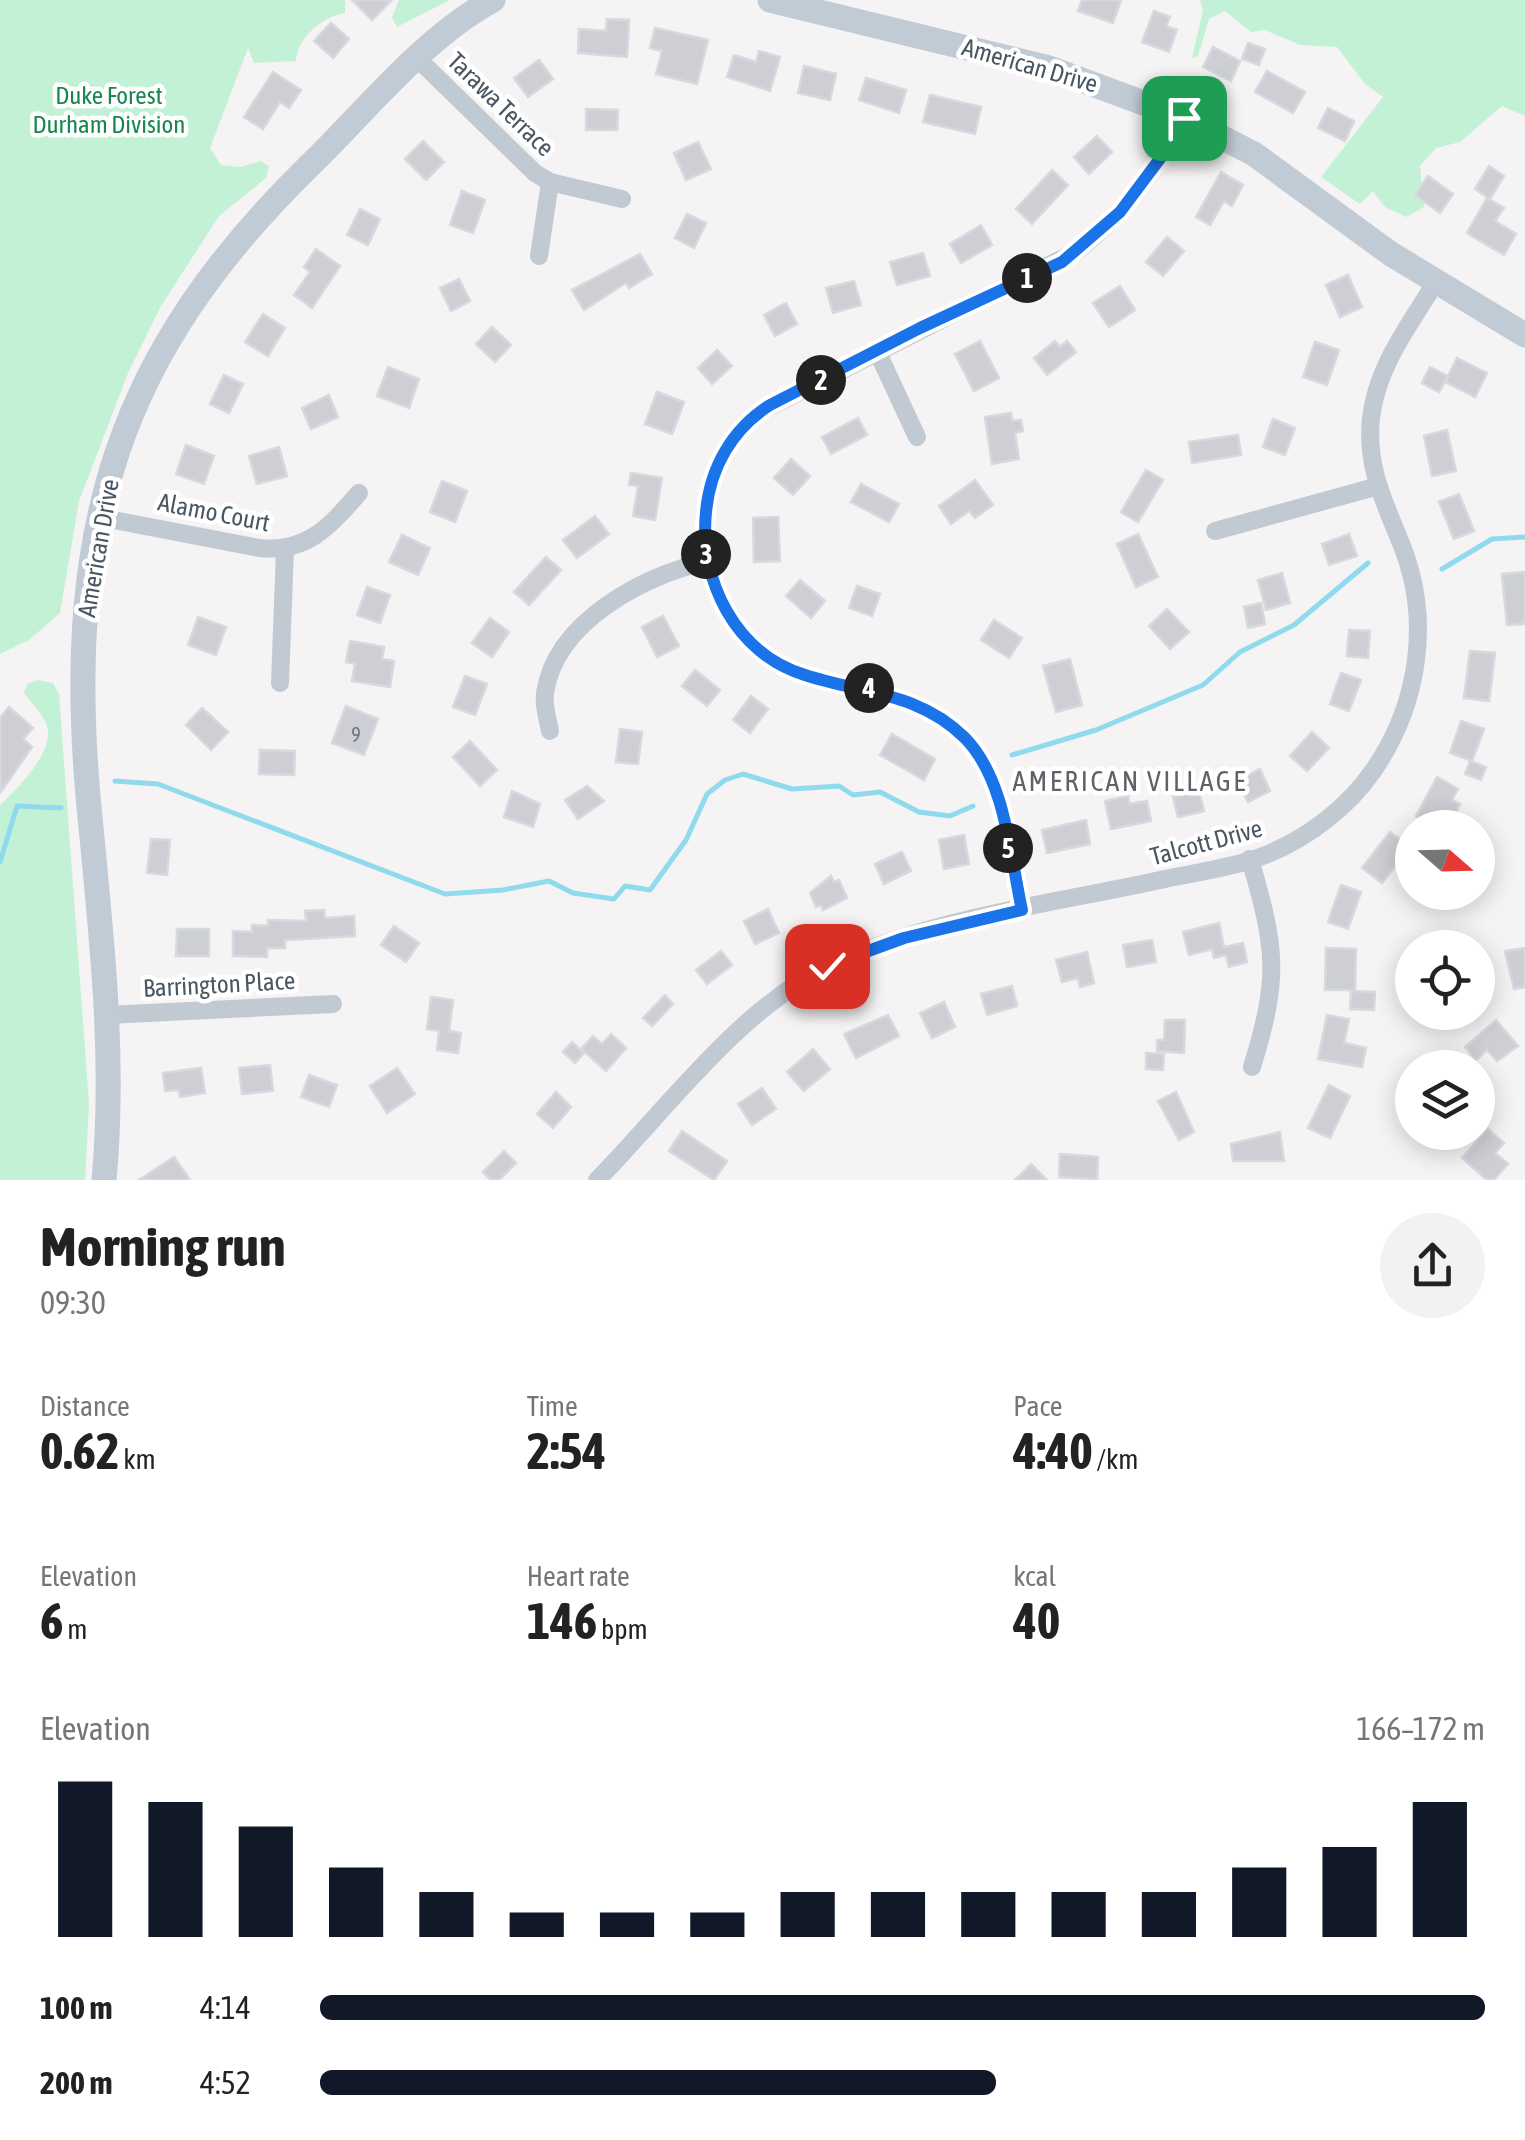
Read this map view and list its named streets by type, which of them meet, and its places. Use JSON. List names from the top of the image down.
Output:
{
  "streets": {
    "street": [
      "American Drive",
      "Tarawa Terrace",
      "Alamo Court",
      "Talcott Drive",
      "Barrington Place"
    ]
  },
  "crossings": [
    ["American Drive", "Tarawa Terrace"],
    ["American Drive", "Alamo Court"],
    ["American Drive", "Talcott Drive"],
    ["American Drive", "Barrington Place"]
  ],
  "districts": ["AMERICAN VILLAGE"],
  "parks": ["Duke Forest Durham Division"],
  "house_numbers": ["9"],
  "north": "right",
  "page": {
    "pins": [
      "1",
      "2",
      "3",
      "4",
      "5"
    ],
    "heading": ["Morning run", "09:30"],
    "stats": [
      ["Distance", "0.62 km"],
      ["Time", "2:54"],
      ["Pace", "4:40 /km"],
      ["Elevation", "6 m"],
      ["Heart rate", "146 bpm"],
      ["kcal", "40"]
    ],
    "chart": ["Elevation", "166–172 m"],
    "list": [
      {
        "name": "100 m",
        "note": "4:14"
      },
      {
        "name": "200 m",
        "note": "4:52"
      }
    ]
  }
}
